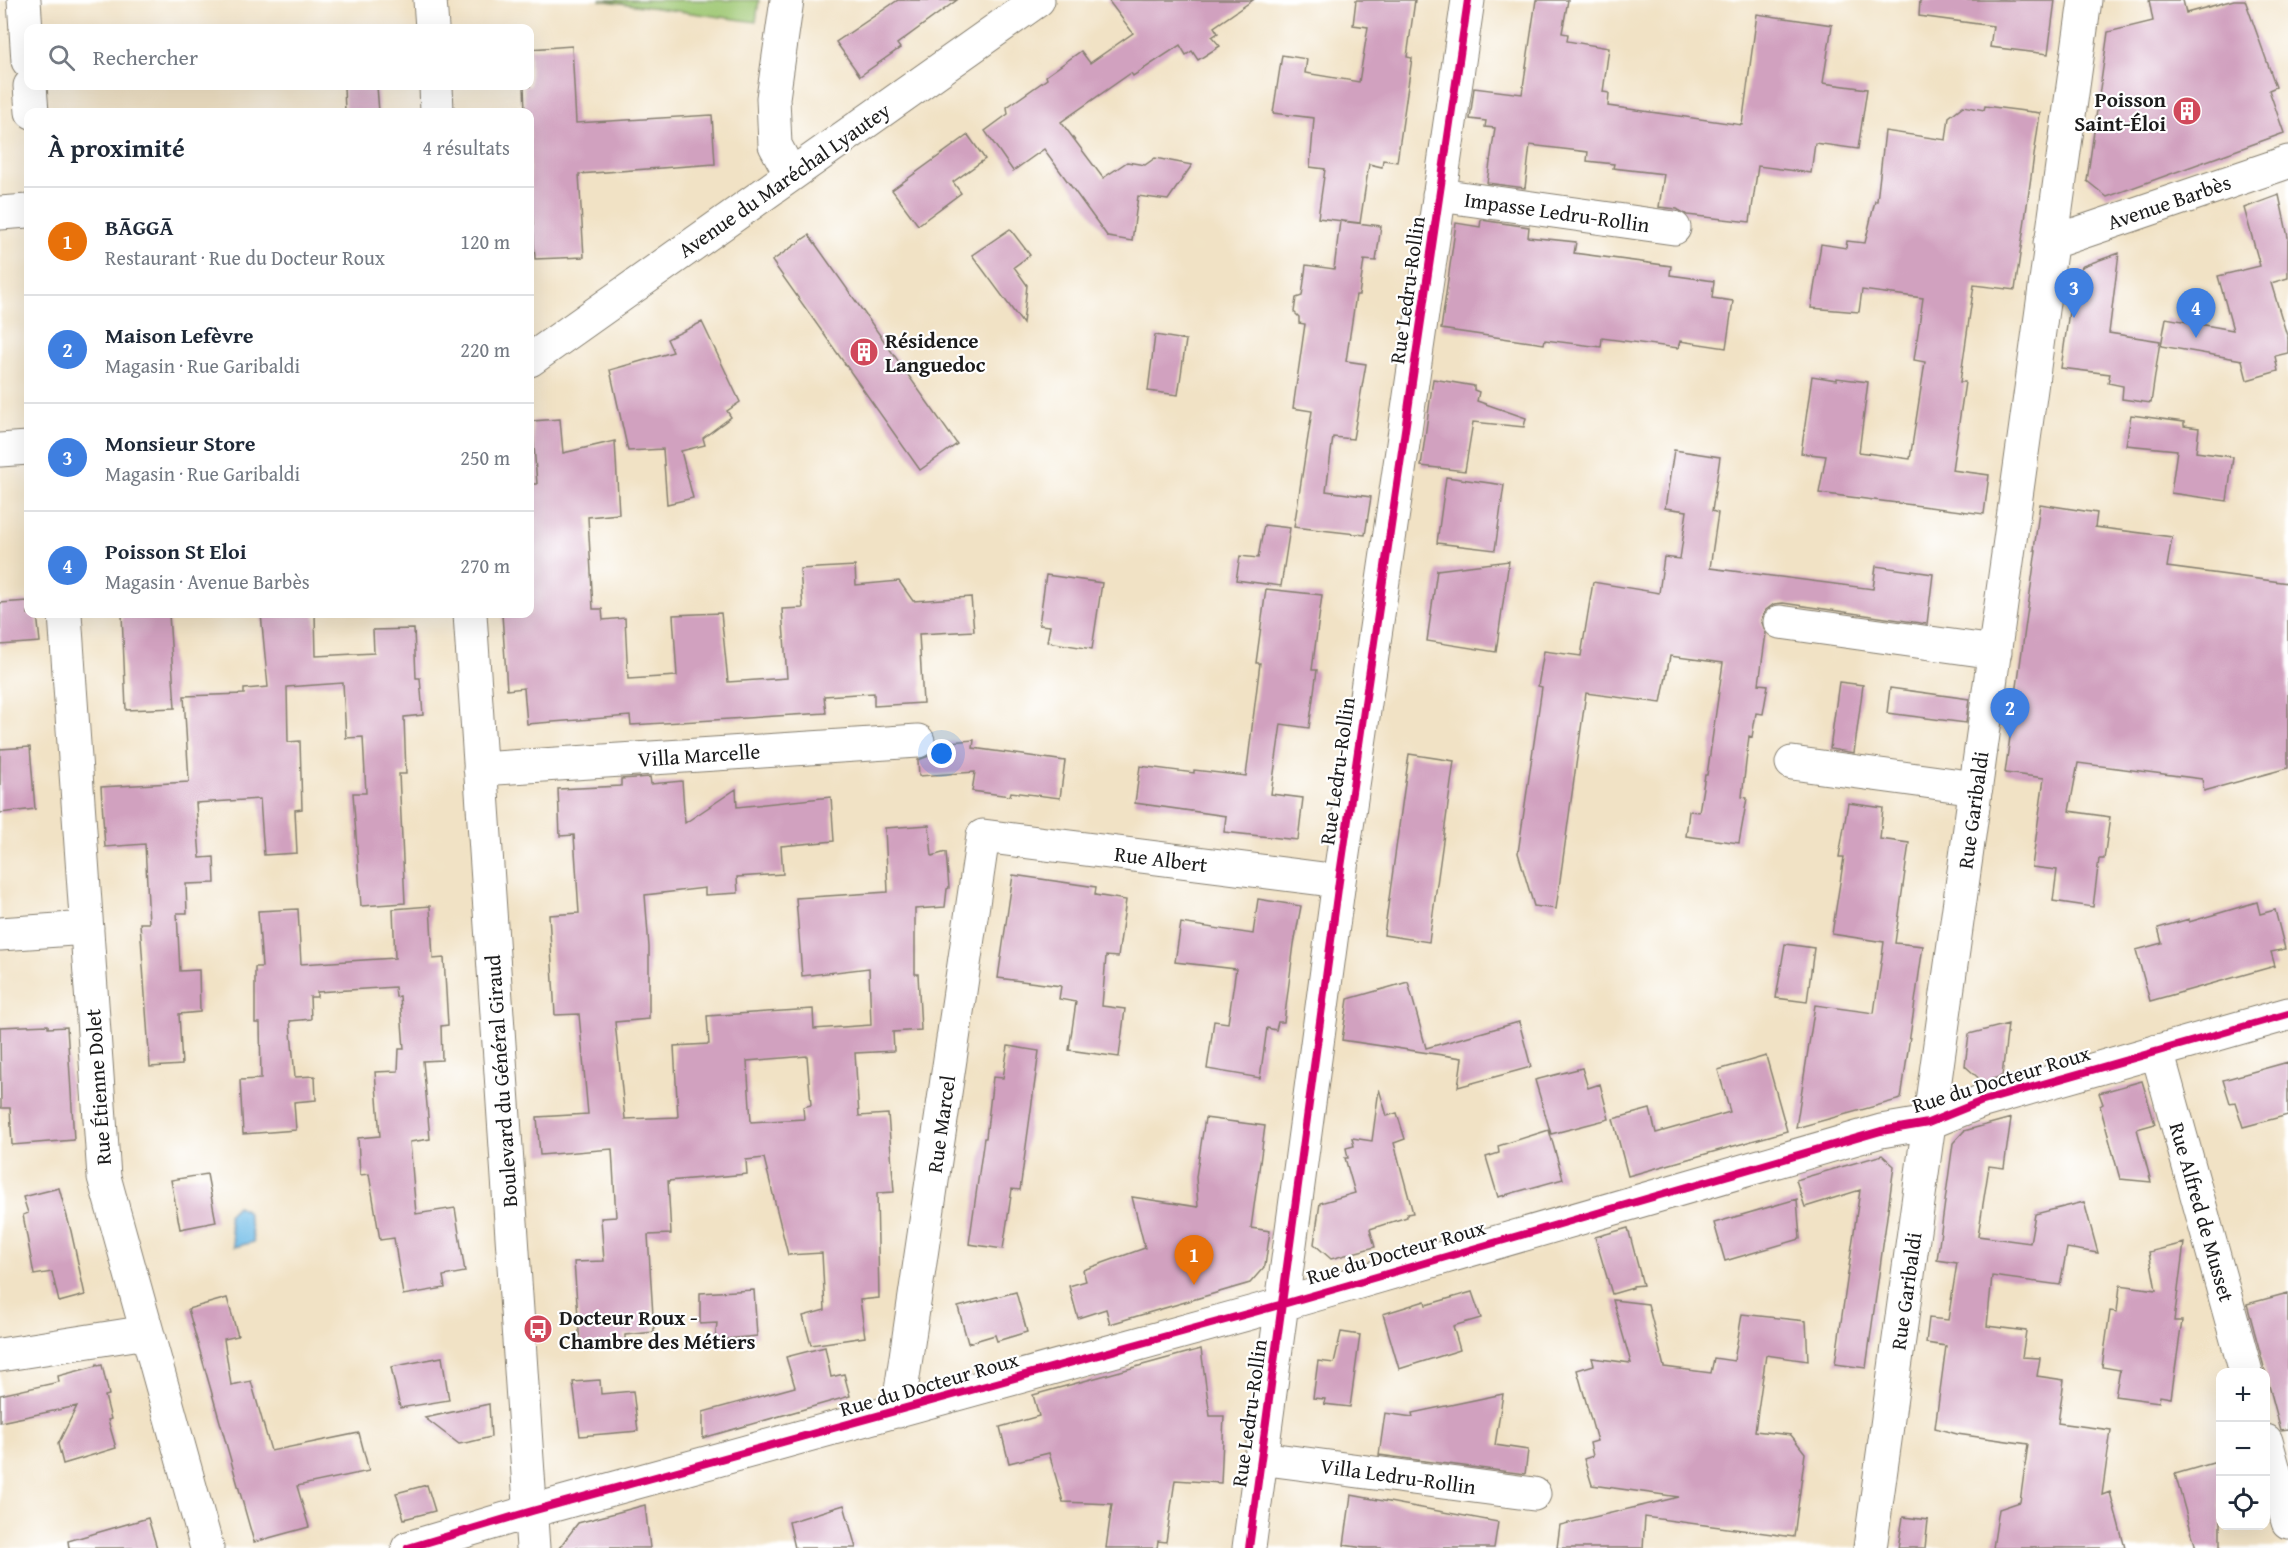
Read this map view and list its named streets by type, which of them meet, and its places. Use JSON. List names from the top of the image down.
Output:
{
  "streets": {
    "street": [
      "Avenue du Maréchal Lyautey",
      "Avenue Barbès",
      "Impasse Ledru-Rollin",
      "Rue Ledru-Rollin",
      "Villa Marcelle",
      "Rue Garibaldi",
      "Rue Albert",
      "Rue du Docteur Roux",
      "Boulevard du Général Giraud",
      "Rue Étienne Dolet",
      "Rue Marcel",
      "Rue Alfred de Musset",
      "Villa Ledru-Rollin"
    ]
  },
  "crossings": [
    ["Avenue Barbès", "Rue Garibaldi"],
    ["Impasse Ledru-Rollin", "Rue Ledru-Rollin"],
    ["Rue Ledru-Rollin", "Rue Albert"],
    ["Rue Ledru-Rollin", "Rue du Docteur Roux"],
    ["Rue Ledru-Rollin", "Villa Ledru-Rollin"],
    ["Villa Marcelle", "Boulevard du Général Giraud"],
    ["Rue Garibaldi", "Rue du Docteur Roux"],
    ["Rue Albert", "Rue Marcel"],
    ["Rue du Docteur Roux", "Boulevard du Général Giraud"],
    ["Rue du Docteur Roux", "Rue Marcel"],
    ["Rue du Docteur Roux", "Rue Alfred de Musset"]
  ],
  "places": {
    "building": ["Poisson Saint-Éloi", "Résidence Languedoc"],
    "bus stop": ["Docteur Roux - Chambre des Métiers"]
  },
  "page": {
    "search": "Rechercher",
    "heading": ["À proximité", "4 résultats"],
    "list": [
      {
        "mark": "1",
        "name": "BĀGGĀ",
        "note": "Restaurant · Rue du Docteur Roux",
        "value": "120 m"
      },
      {
        "mark": "2",
        "name": "Maison Lefèvre",
        "note": "Magasin · Rue Garibaldi",
        "value": "220 m"
      },
      {
        "mark": "3",
        "name": "Monsieur Store",
        "note": "Magasin · Rue Garibaldi",
        "value": "250 m"
      },
      {
        "mark": "4",
        "name": "Poisson St Eloi",
        "note": "Magasin · Avenue Barbès",
        "value": "270 m"
      }
    ],
    "pins": [
      "3",
      "4",
      "2",
      "1"
    ],
    "map_buttons": ["+", "−"]
  }
}
